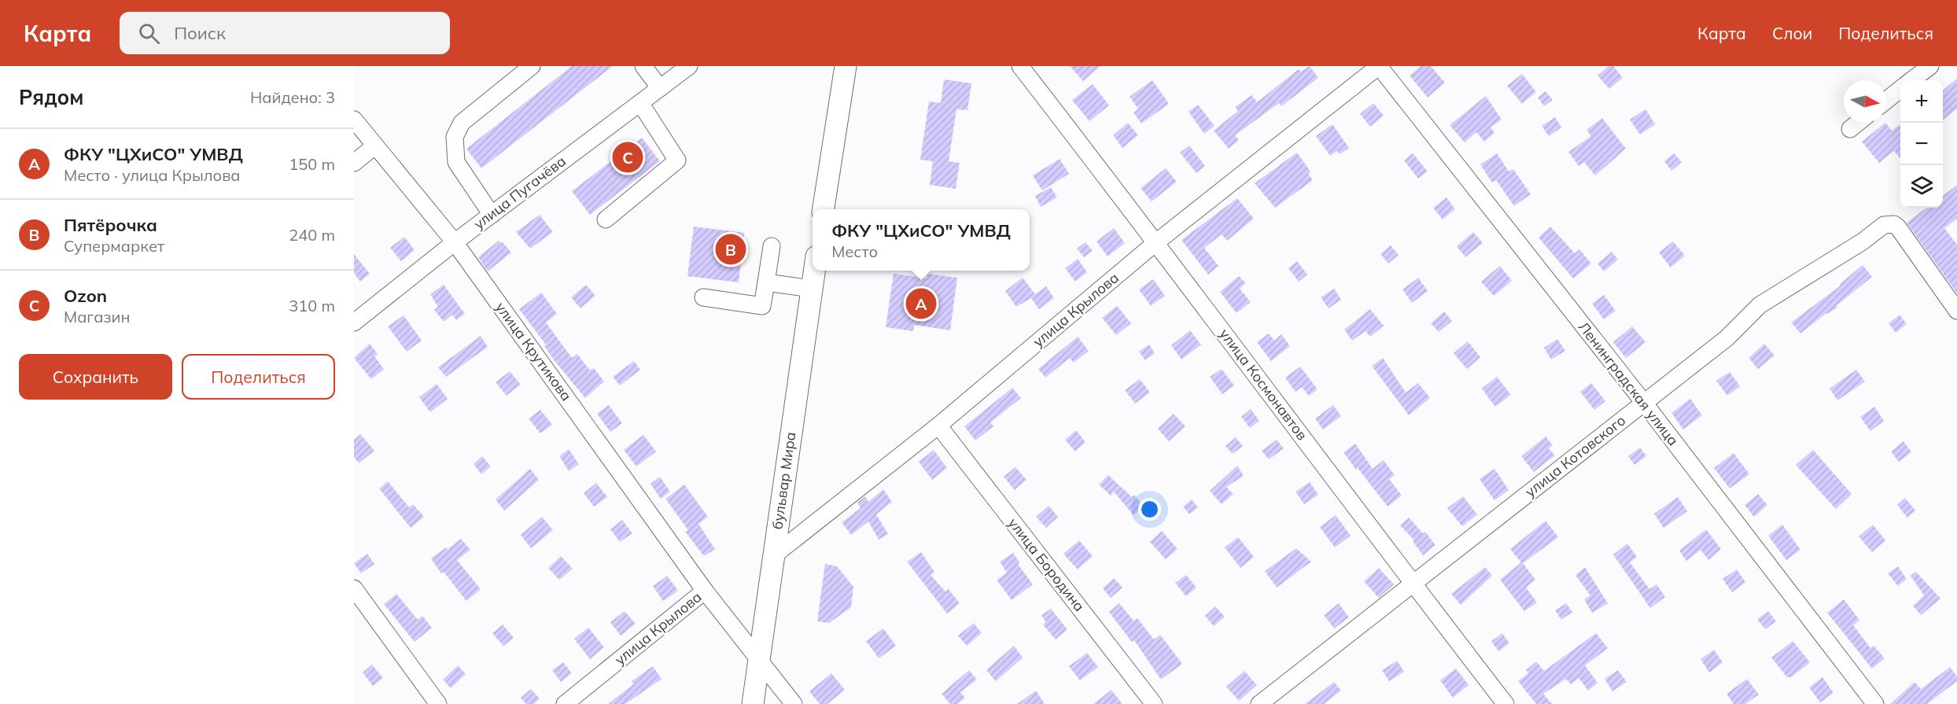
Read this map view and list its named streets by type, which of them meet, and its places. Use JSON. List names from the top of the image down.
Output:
{
  "streets": {
    "main road": ["бульвар Мира"],
    "street": [
      "улица Пугачёва",
      "улица Крылова",
      "улица Крутикова",
      "Ленинградская улица",
      "улица Космонавтов",
      "улица Котовского",
      "улица Бородина"
    ]
  },
  "crossings": [
    ["улица Пугачёва", "улица Крутикова"],
    ["улица Крылова", "улица Крутикова"],
    ["улица Крылова", "Ленинградская улица"],
    ["улица Крылова", "улица Космонавтов"],
    ["улица Крылова", "бульвар Мира"],
    ["улица Крылова", "улица Бородина"],
    ["Ленинградская улица", "улица Котовского"],
    ["улица Космонавтов", "улица Котовского"]
  ],
  "north": "right",
  "page": {
    "header": "Карта",
    "search": "Поиск",
    "nav": ["Карта", "Слои", "Поделиться"],
    "heading": ["Рядом", "Найдено: 3"],
    "map_buttons": ["+", "−"],
    "list": [
      {
        "mark": "A",
        "name": "ФКУ \"ЦХиСО\" УМВД",
        "note": "Место · улица Крылова",
        "value": "150 m"
      },
      {
        "mark": "B",
        "name": "Пятёрочка",
        "note": "Супермаркет",
        "value": "240 m"
      },
      {
        "mark": "C",
        "name": "Ozon",
        "note": "Магазин",
        "value": "310 m"
      }
    ],
    "pins": ["C", "B", "A"],
    "popup": ["ФКУ \"ЦХиСО\" УМВД", "Место"],
    "buttons": ["Сохранить", "Поделиться"]
  }
}
